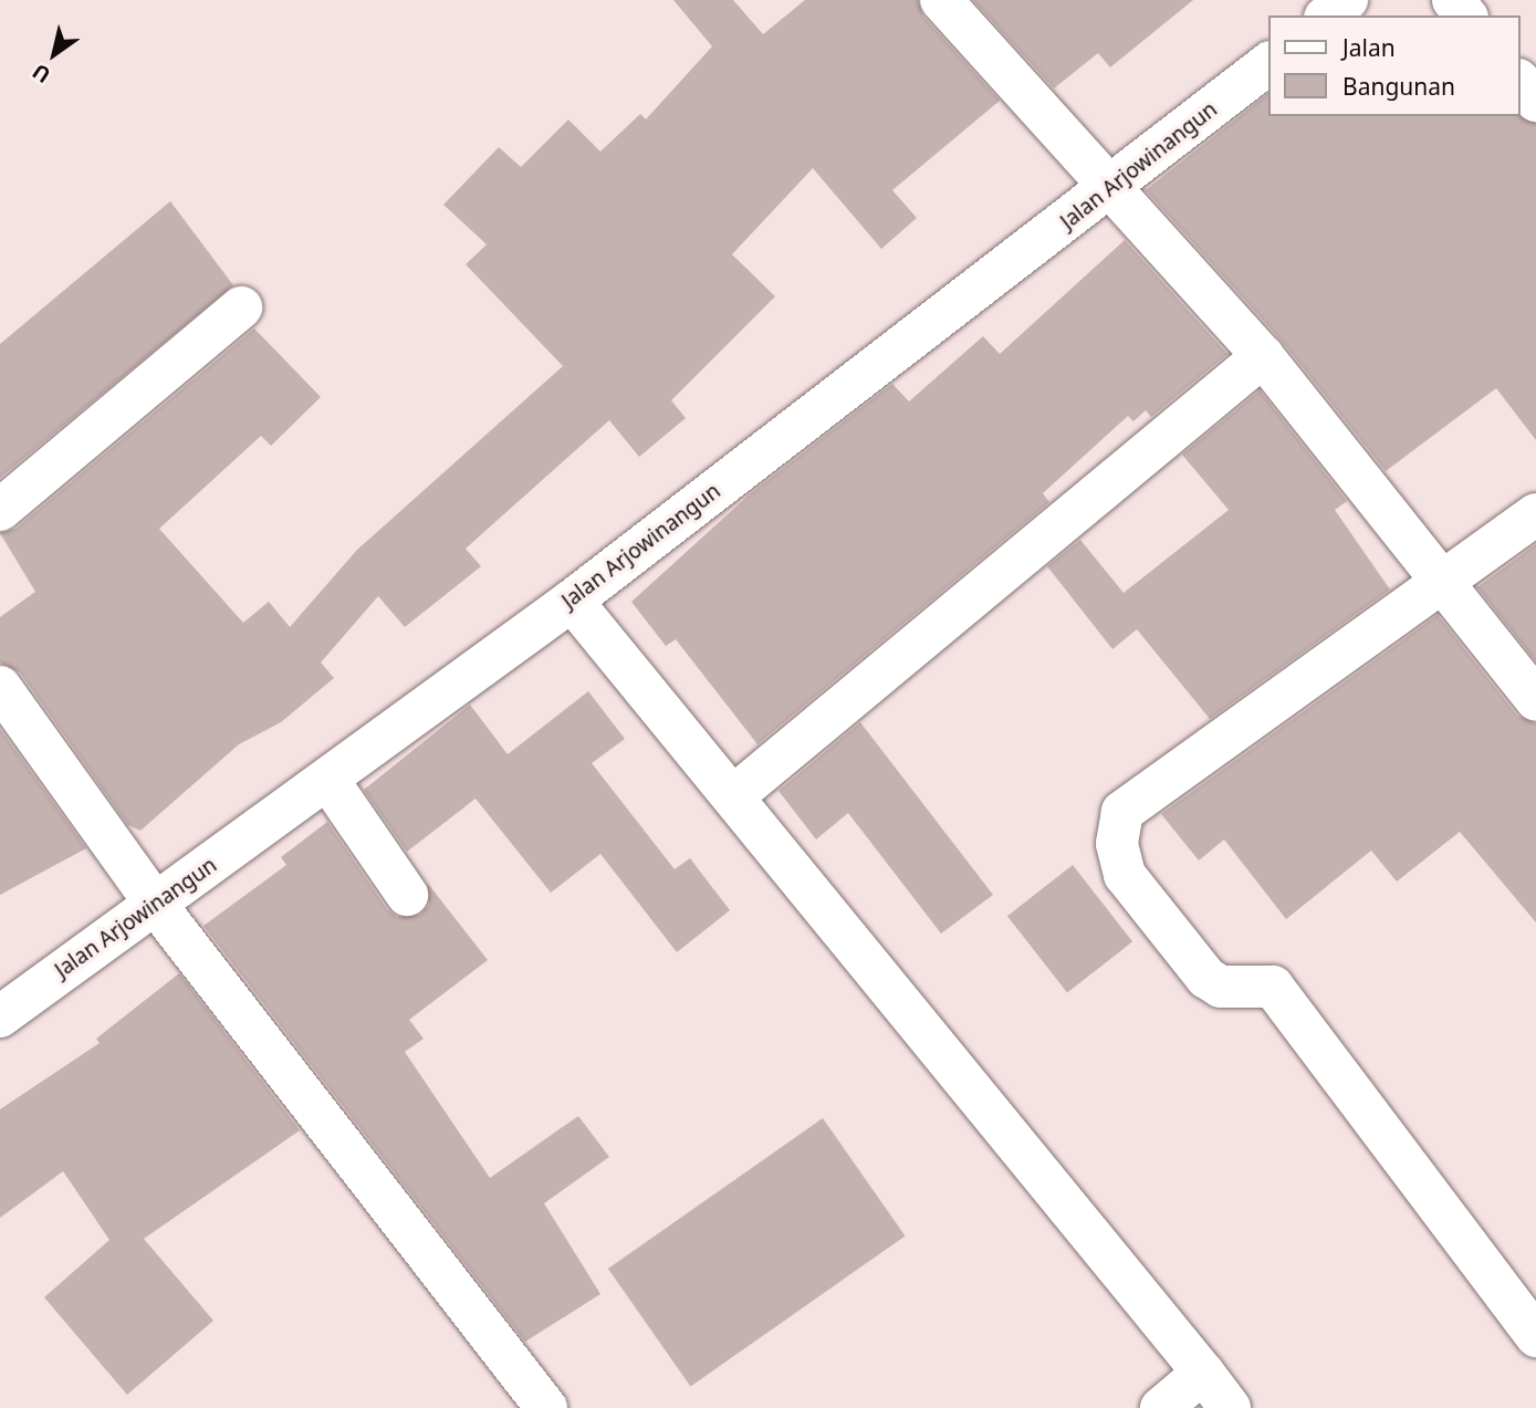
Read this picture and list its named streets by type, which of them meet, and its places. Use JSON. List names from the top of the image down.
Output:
{
  "streets": {
    "street": ["Jalan Arjowinangun"]
  },
  "legend": ["Jalan", "Bangunan"],
  "north": "bottom left"
}
